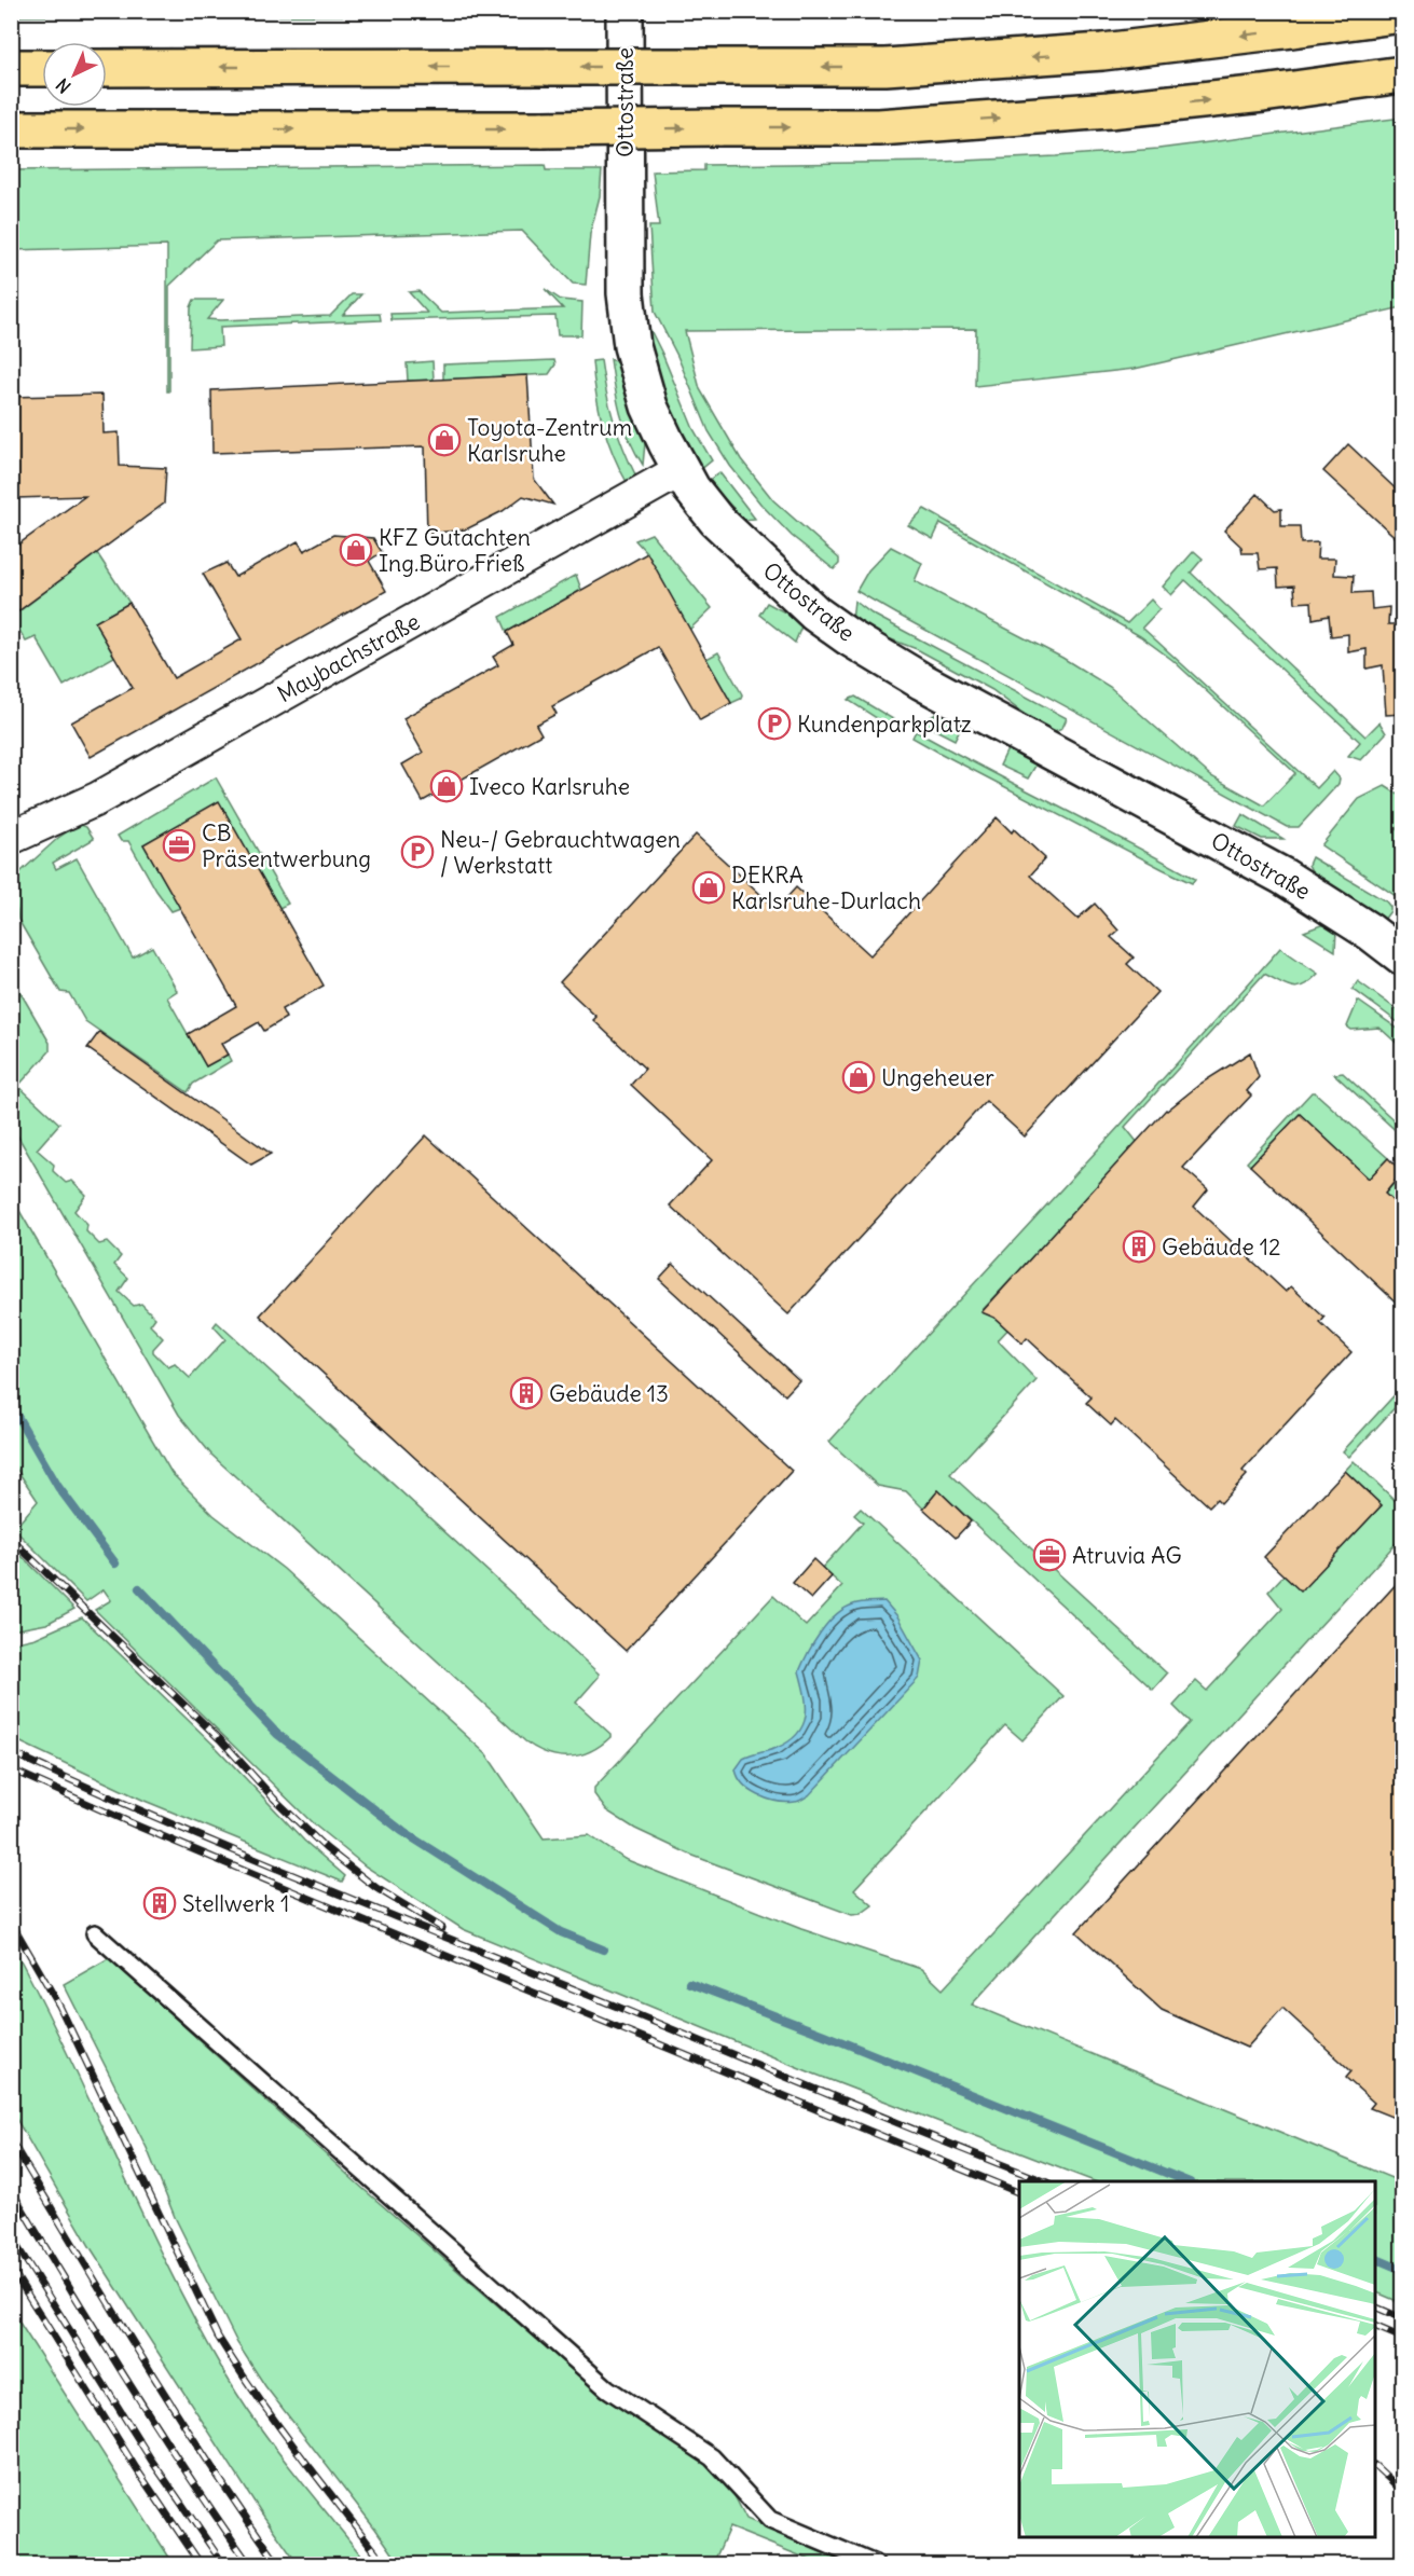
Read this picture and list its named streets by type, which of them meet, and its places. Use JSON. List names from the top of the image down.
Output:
{
  "streets": {
    "main road": ["Ottostraße"],
    "street": ["Maybachstraße"]
  },
  "crossings": [
    ["Ottostraße", "Maybachstraße"]
  ],
  "places": {
    "shop": [
      "Toyota-Zentrum Karlsruhe",
      "KFZ Gutachten Ing.Büro Frieß",
      "Iveco Karlsruhe",
      "DEKRA Karlsruhe-Durlach",
      "Ungeheuer"
    ],
    "parking": ["Kundenparkplatz", "Neu-/ Gebrauchtwagen / Werkstatt"],
    "office": ["CB Präsentwerbung", "Atruvia AG"],
    "building": ["Gebäude 12", "Gebäude 13", "Stellwerk 1"]
  },
  "north": "bottom left"
}
